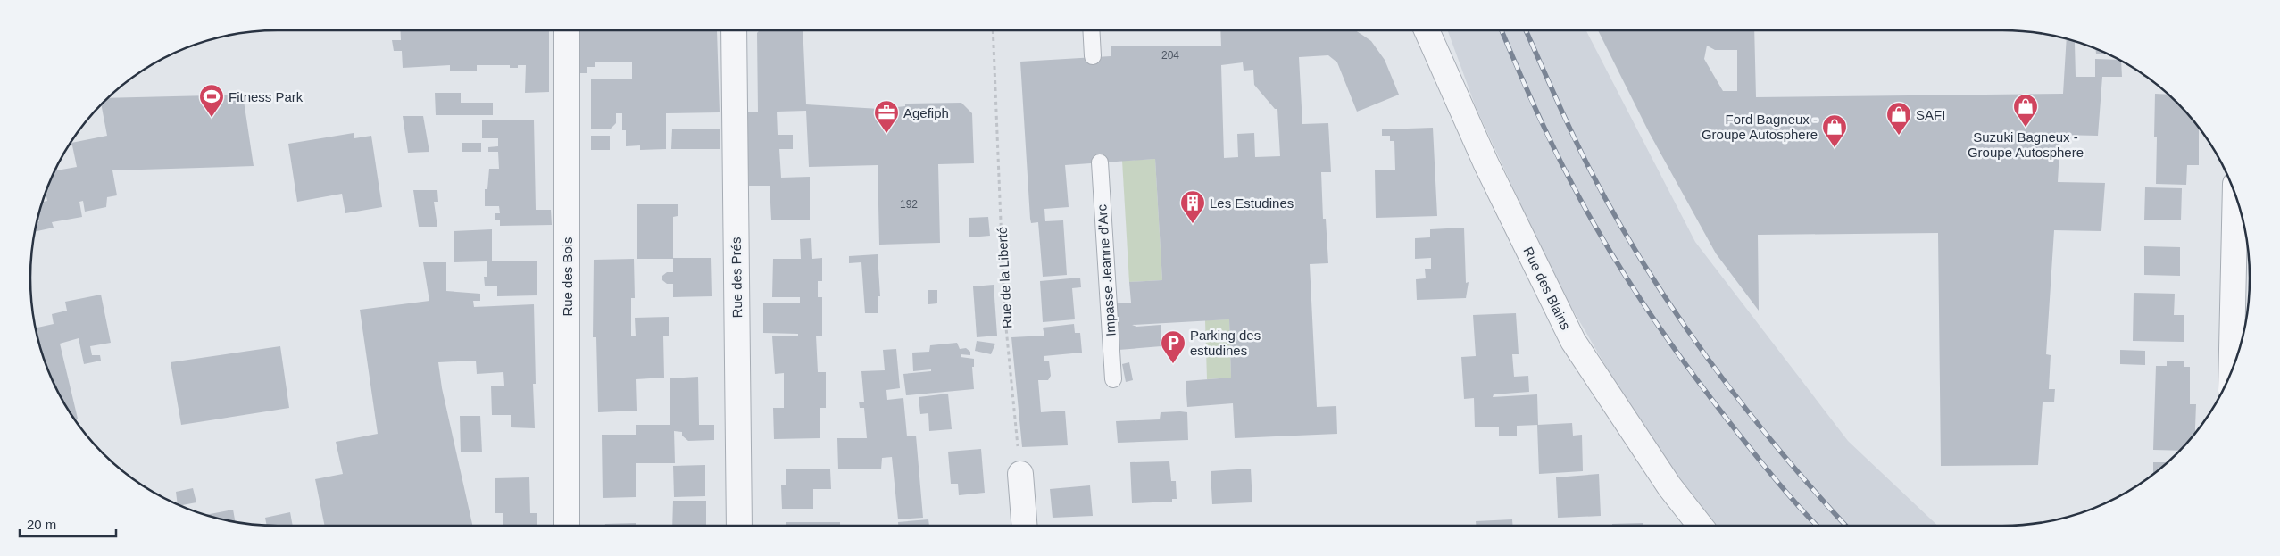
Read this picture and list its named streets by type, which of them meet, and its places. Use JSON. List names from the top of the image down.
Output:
{
  "streets": {
    "street": ["Rue des Bois", "Rue des Prés", "Rue des Blains"],
    "lane": ["Impasse Jeanne d'Arc"],
    "path": ["Rue de la Liberté"]
  },
  "places": {
    "sports": ["Fitness Park"],
    "shop": ["Suzuki Bagneux - Groupe Autosphere", "SAFI", "Ford Bagneux - Groupe Autosphere"],
    "office": ["Agefiph"],
    "building": ["Les Estudines"],
    "parking": ["Parking des estudines"]
  },
  "house_numbers": ["204", "192"],
  "scale_bar": "20 m"
}
